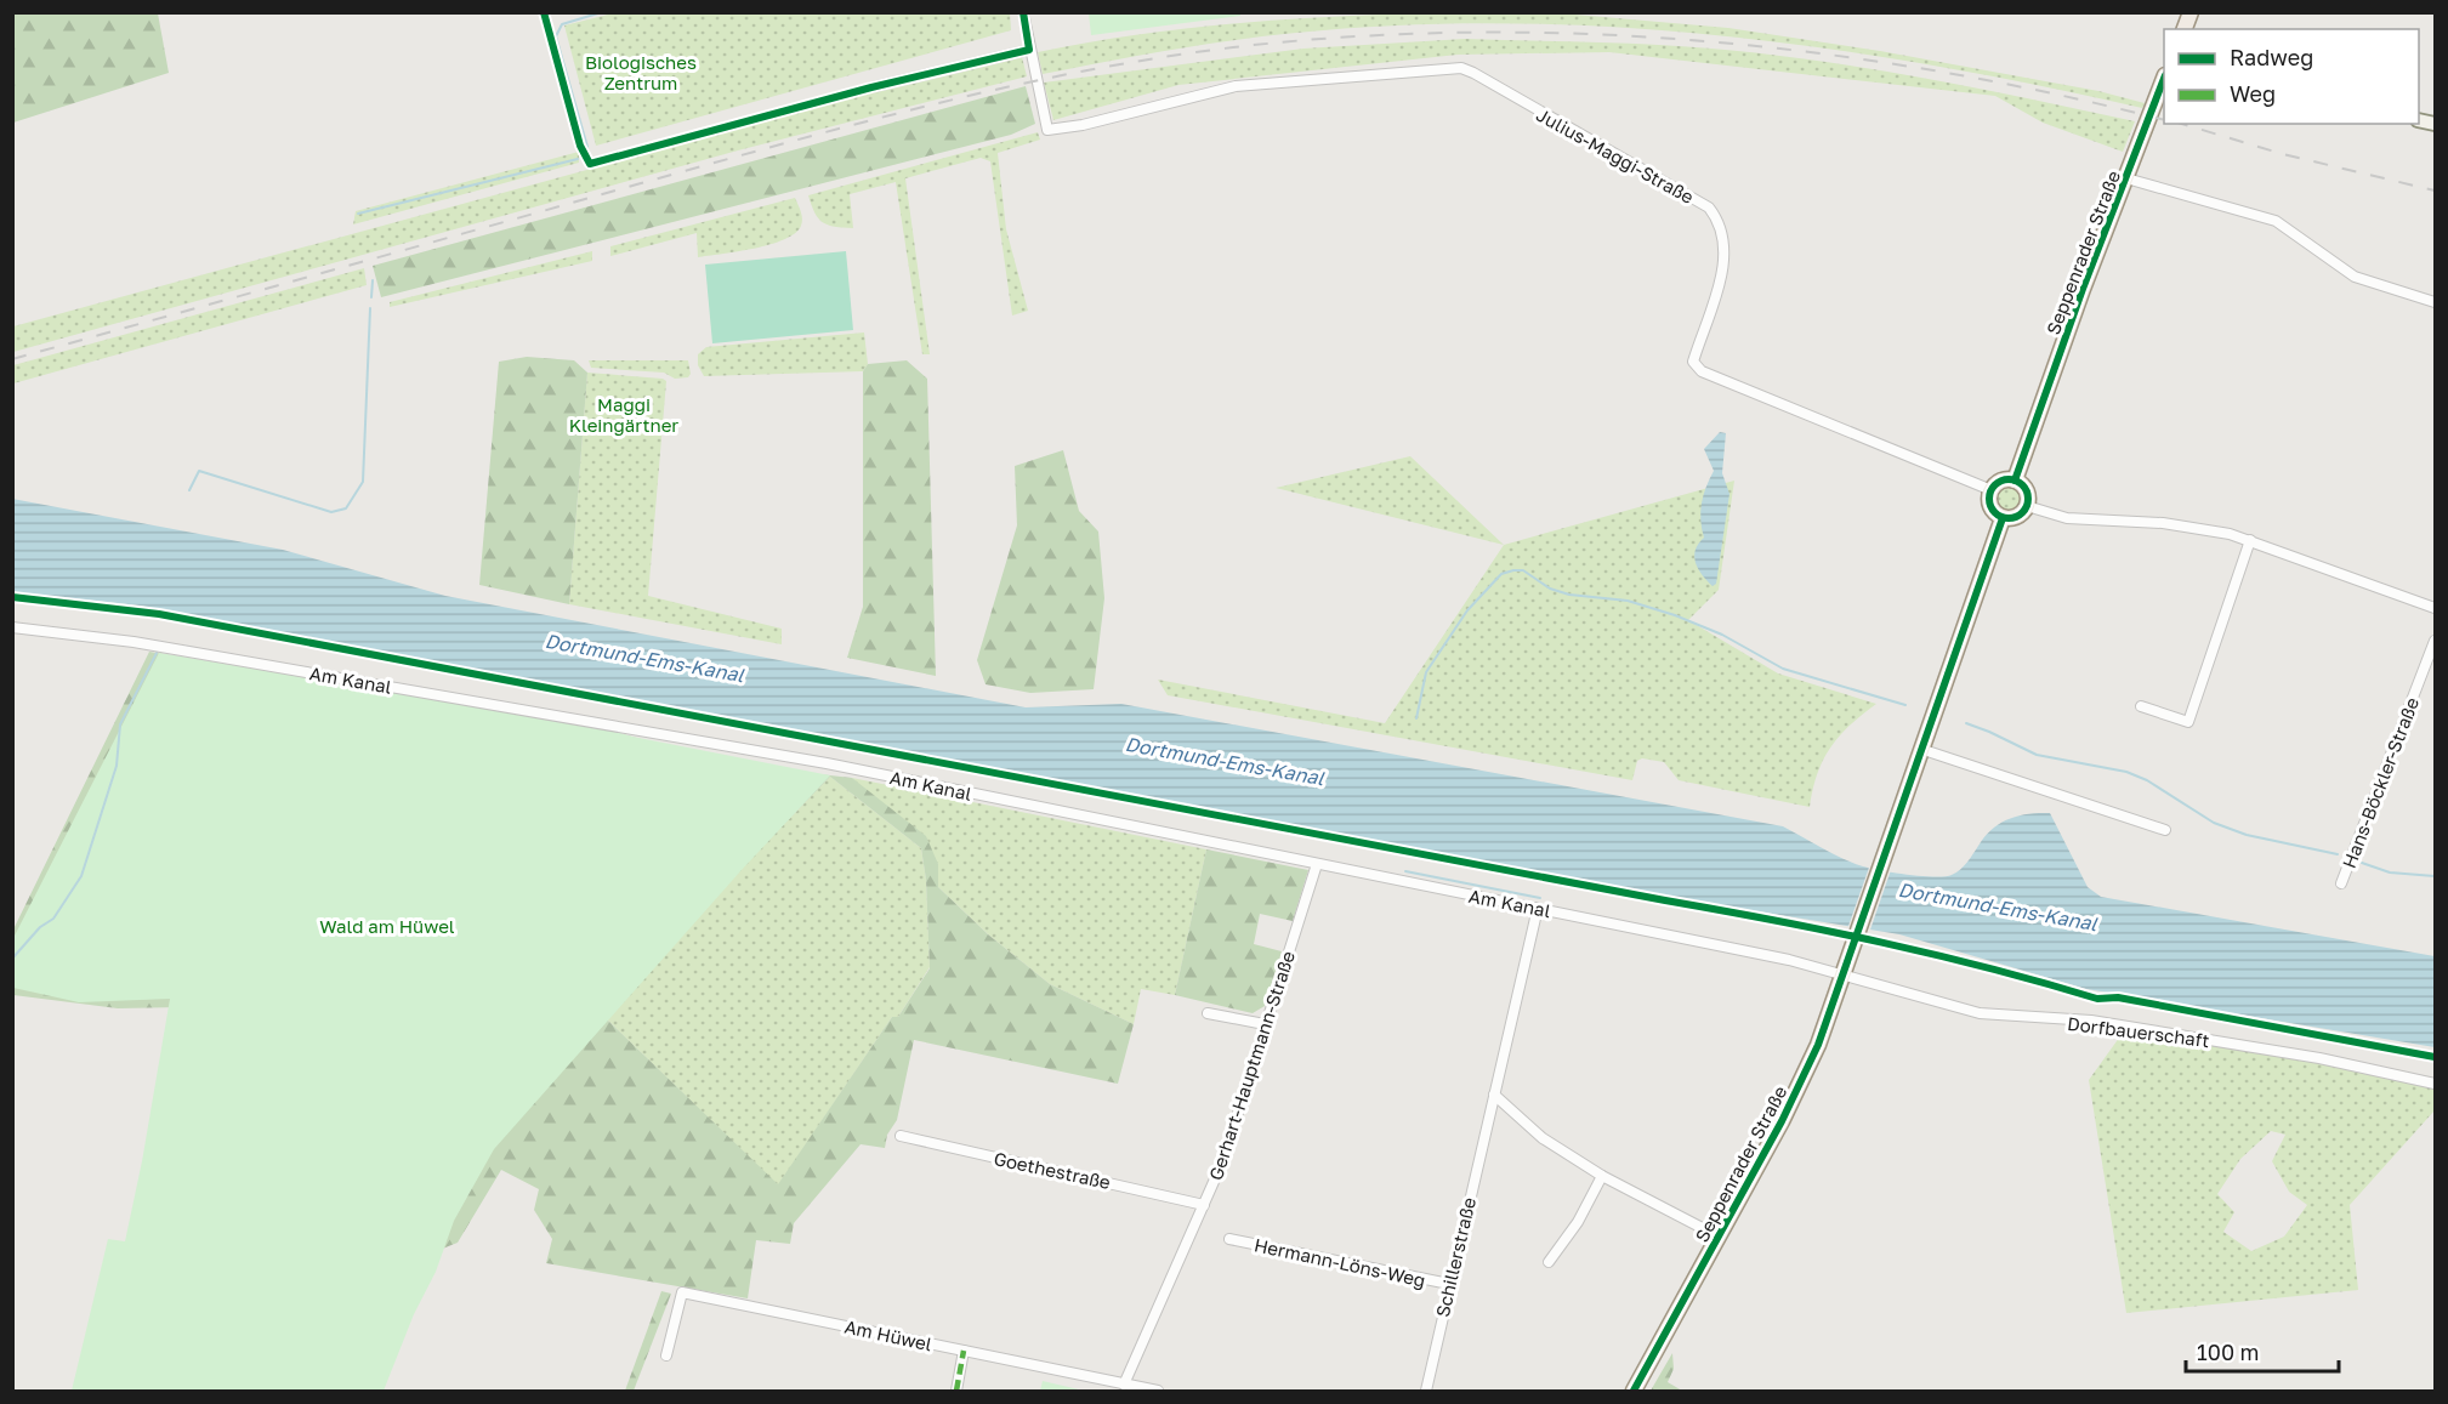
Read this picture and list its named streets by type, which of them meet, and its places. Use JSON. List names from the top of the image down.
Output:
{
  "streets": {
    "main road": ["Seppenrader Straße"],
    "street": [
      "Julius-Maggi-Straße",
      "Am Kanal",
      "Hans-Böckler-Straße",
      "Dorfbauerschaft",
      "Gerhart-Hauptmann-Straße",
      "Goethestraße",
      "Schillerstraße",
      "Hermann-Löns-Weg",
      "Am Hüwel"
    ]
  },
  "crossings": [
    ["Julius-Maggi-Straße", "Seppenrader Straße"],
    ["Seppenrader Straße", "Am Kanal"],
    ["Seppenrader Straße", "Dorfbauerschaft"],
    ["Am Kanal", "Dorfbauerschaft"],
    ["Am Kanal", "Gerhart-Hauptmann-Straße"],
    ["Gerhart-Hauptmann-Straße", "Goethestraße"],
    ["Gerhart-Hauptmann-Straße", "Am Hüwel"],
    ["Schillerstraße", "Hermann-Löns-Weg"]
  ],
  "water": ["Dortmund-Ems-Kanal"],
  "parks": ["Biologisches Zentrum", "Maggi Kleingärtner", "Wald am Hüwel"],
  "legend": ["Radweg", "Weg"],
  "scale_bar": "100 m"
}
